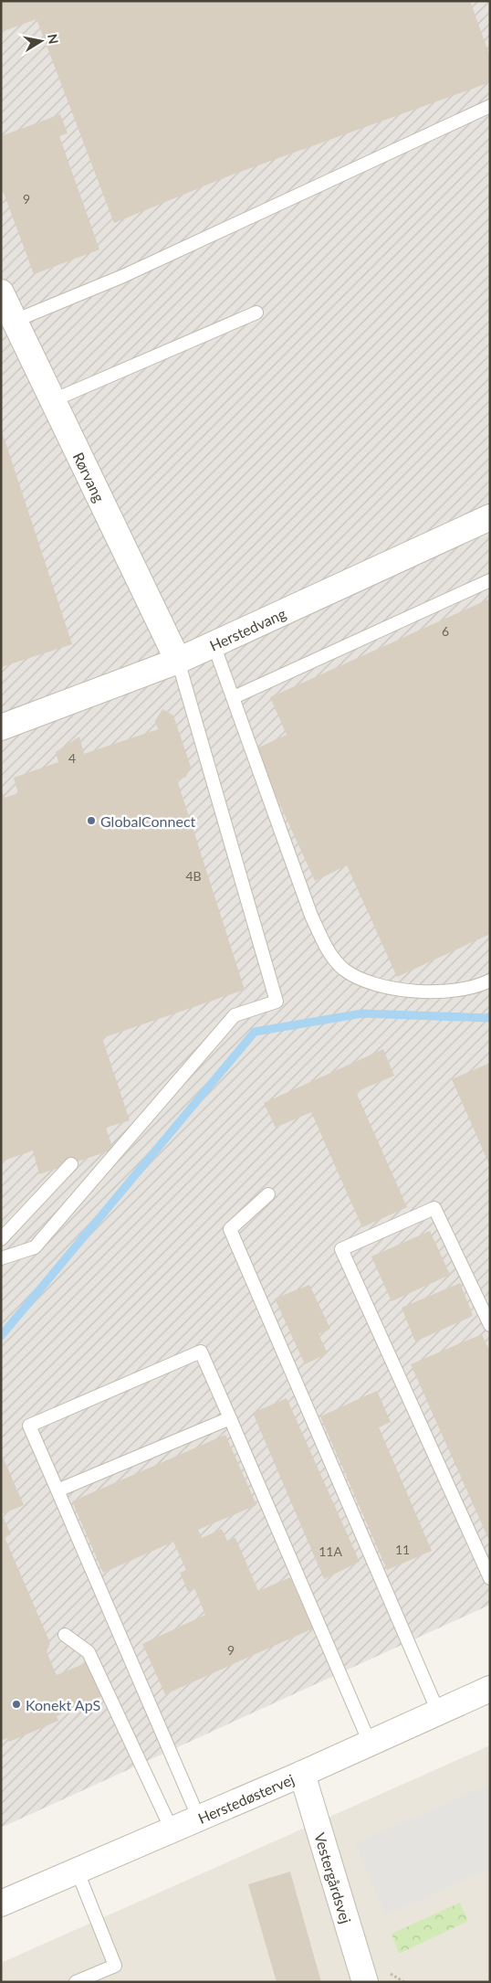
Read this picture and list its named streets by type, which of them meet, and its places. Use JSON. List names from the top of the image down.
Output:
{
  "streets": {
    "street": [
      "Rørvang",
      "Herstedvang",
      "Herstedøstervej",
      "Vestergårdsvej"
    ]
  },
  "crossings": [
    ["Rørvang", "Herstedvang"],
    ["Herstedøstervej", "Vestergårdsvej"]
  ],
  "places": ["GlobalConnect", "Konekt ApS"],
  "house_numbers": [
    "9",
    "6",
    "4",
    "4B",
    "11",
    "11A",
    "9"
  ],
  "north": "right"
}
